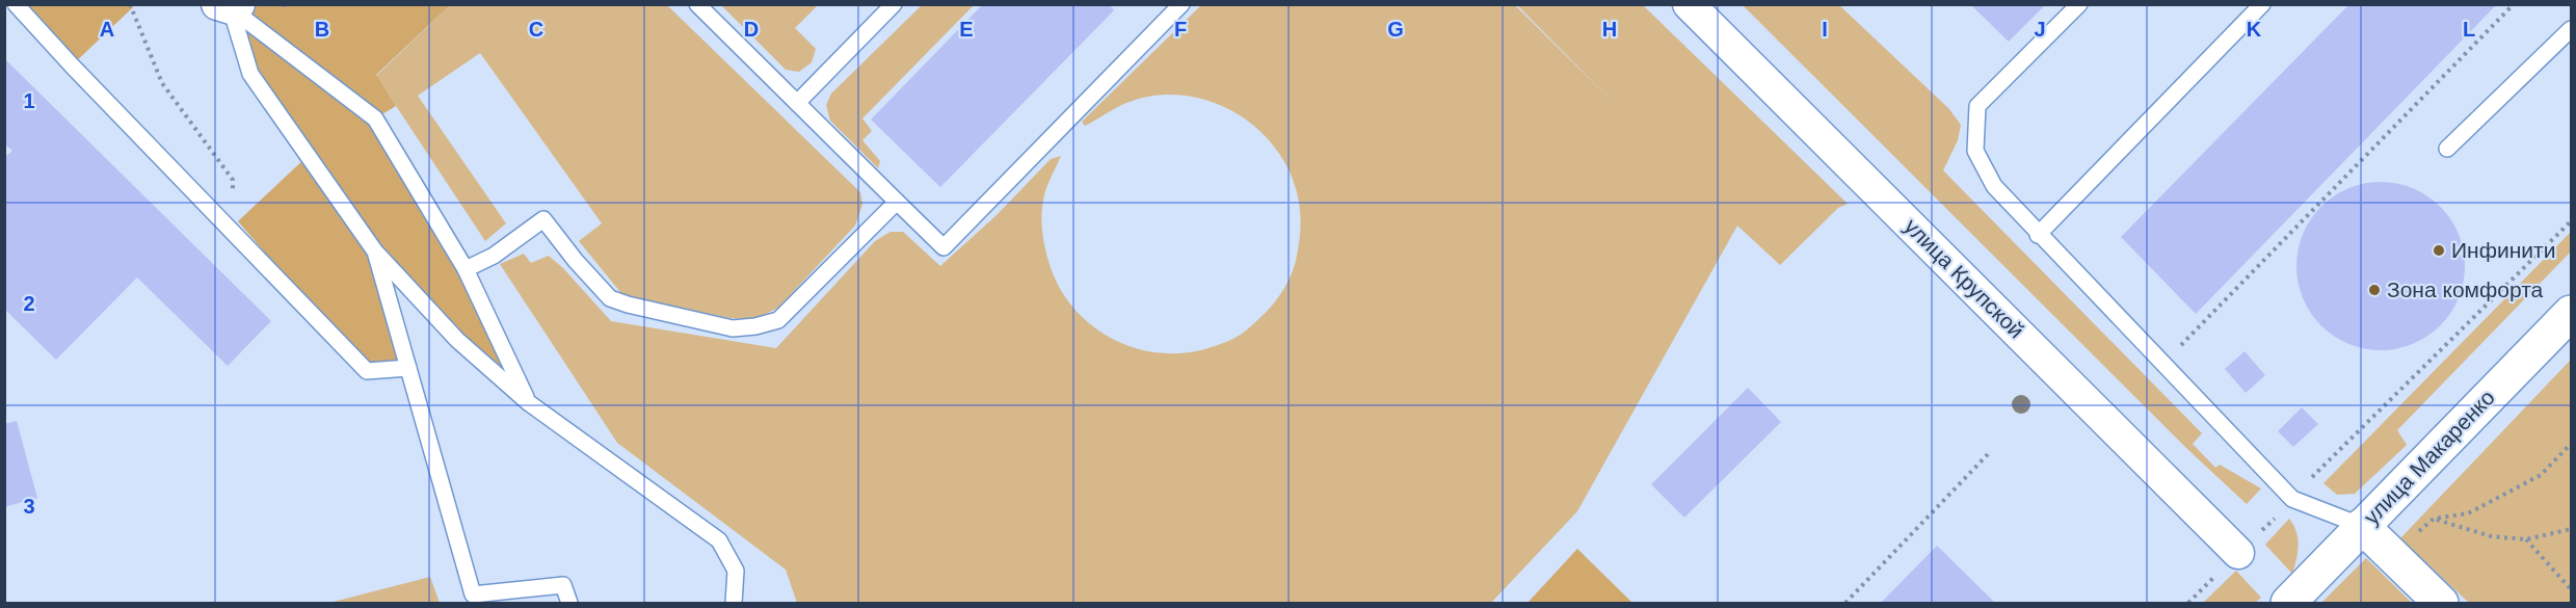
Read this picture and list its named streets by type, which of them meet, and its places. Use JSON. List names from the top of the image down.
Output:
{
  "streets": {
    "main road": ["улица Макаренко"],
    "street": ["улица Крупской"]
  },
  "places": ["Инфинити", "Зона комфорта"],
  "grid": {
    "columns": [
      "A",
      "B",
      "C",
      "D",
      "E",
      "F",
      "G",
      "H",
      "I",
      "J",
      "K",
      "L"
    ],
    "rows": ["1", "2", "3"]
  }
}
